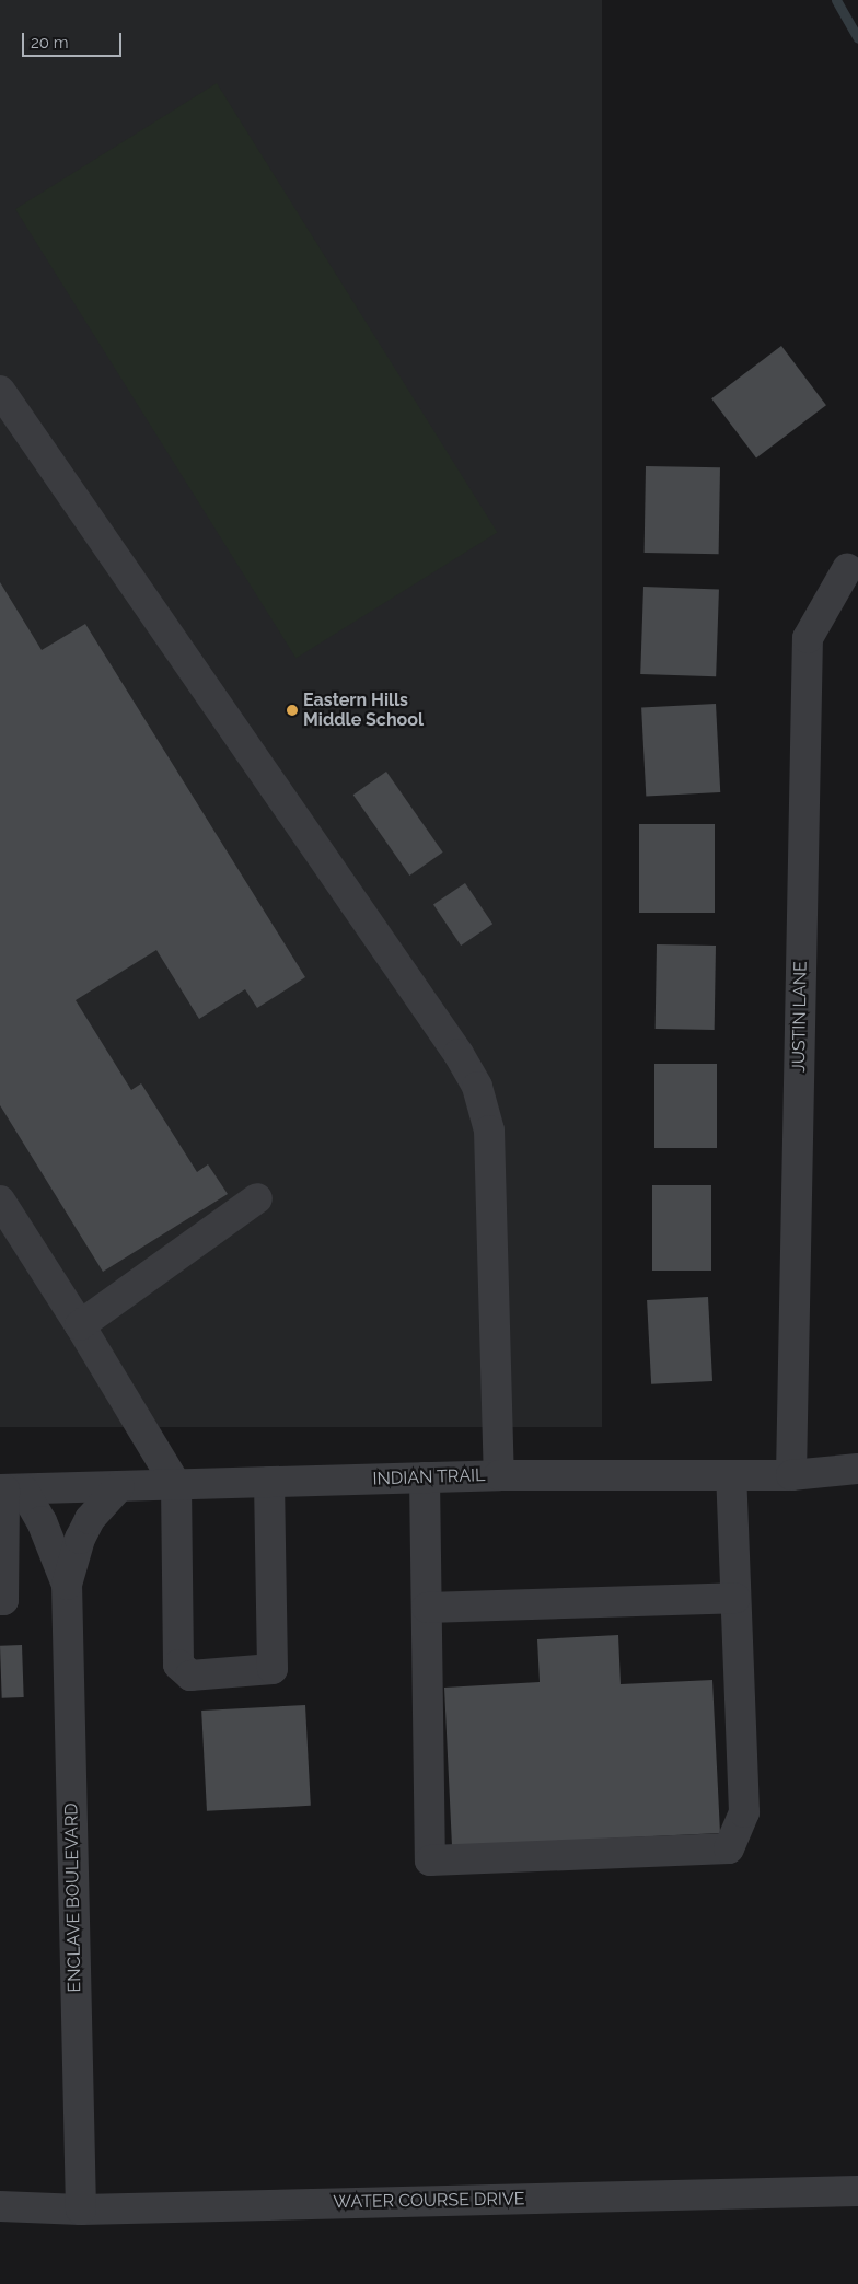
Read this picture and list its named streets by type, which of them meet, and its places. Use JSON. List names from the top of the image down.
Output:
{
  "streets": {
    "street": [
      "JUSTIN LANE",
      "INDIAN TRAIL",
      "ENCLAVE BOULEVARD",
      "WATER COURSE DRIVE"
    ]
  },
  "crossings": [
    ["JUSTIN LANE", "INDIAN TRAIL"],
    ["INDIAN TRAIL", "ENCLAVE BOULEVARD"],
    ["ENCLAVE BOULEVARD", "WATER COURSE DRIVE"]
  ],
  "places": ["Eastern Hills Middle School"],
  "scale_bar": "20 m"
}
